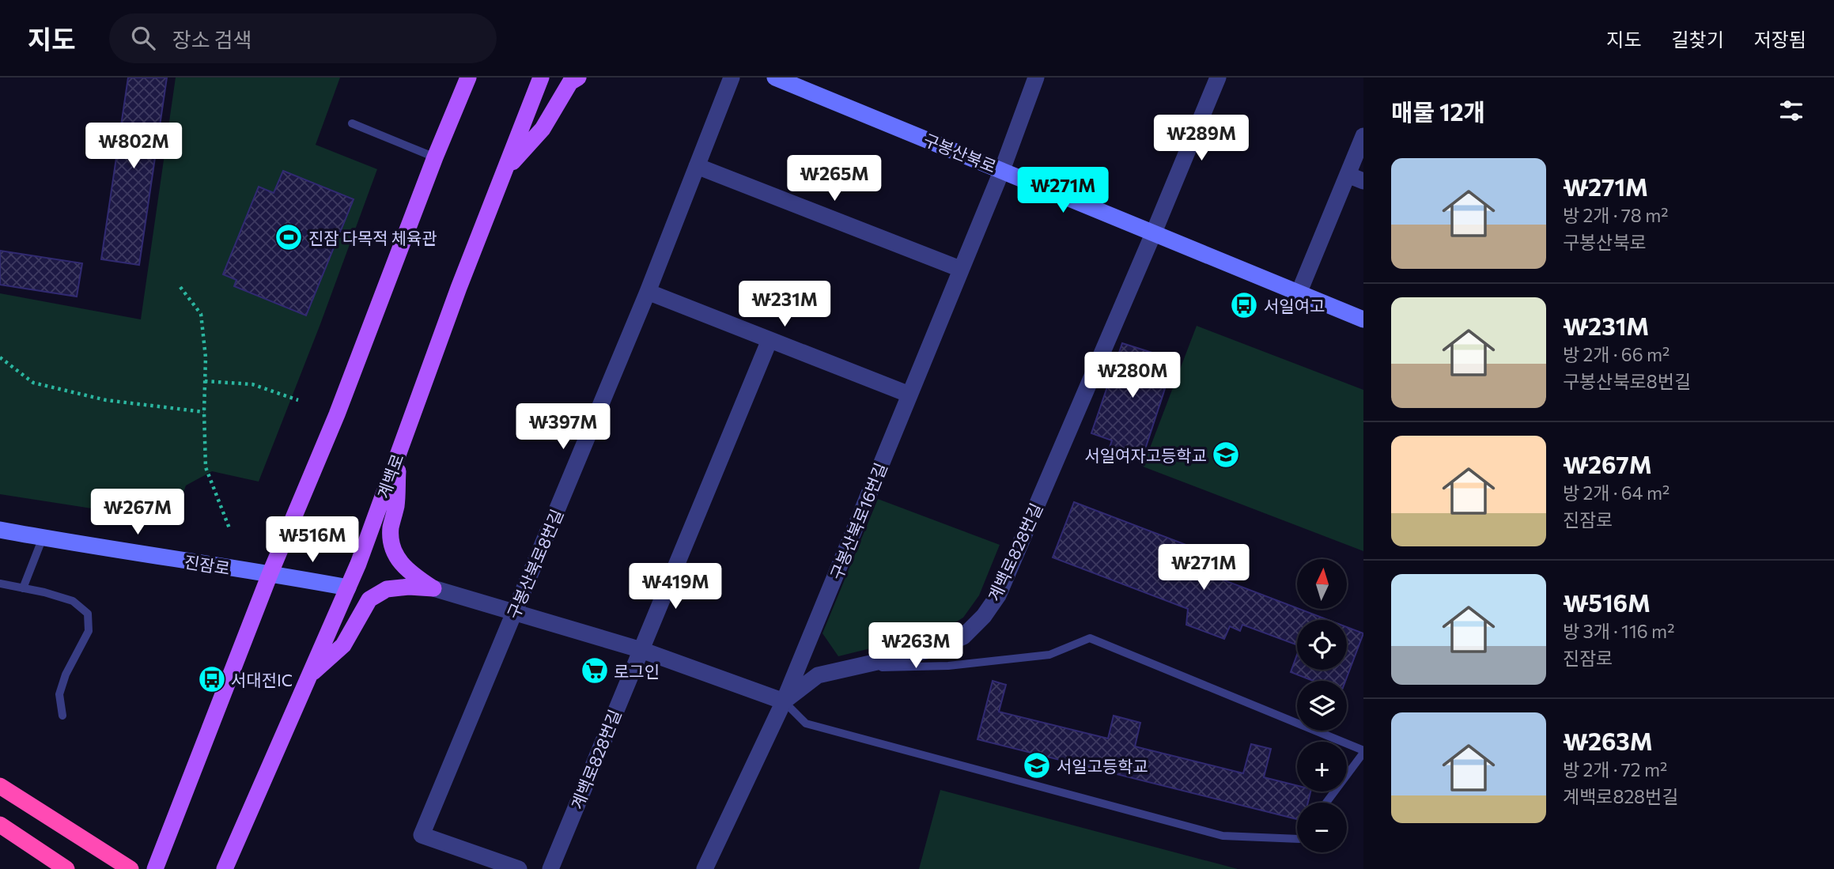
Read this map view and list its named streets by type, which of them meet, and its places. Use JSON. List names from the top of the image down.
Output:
{
  "streets": {
    "main road": ["계백로"],
    "street": [
      "구봉산북로",
      "구봉산북로16번길",
      "계백로828번길",
      "구봉산북로8번길",
      "진잠로"
    ]
  },
  "crossings": [
    ["구봉산북로", "구봉산북로16번길"],
    ["구봉산북로", "계백로828번길"],
    ["계백로", "진잠로"],
    ["구봉산북로16번길", "계백로828번길"]
  ],
  "places": {
    "sports": ["진잠 다목적 체육관"],
    "bus stop": ["서일여고", "서대전IC"],
    "school or university": ["서일여자고등학교", "서일고등학교"],
    "supermarket": ["로그인"]
  },
  "north": "top",
  "page": {
    "header": "지도",
    "search": "장소 검색",
    "nav": ["지도", "길찾기", "저장됨"],
    "heading": "매물 12개",
    "price": [
      "₩289M",
      "₩802M",
      "₩265M",
      "₩271M",
      "₩231M",
      "₩280M",
      "₩397M",
      "₩267M",
      "₩516M",
      "₩271M",
      "₩419M",
      "₩263M"
    ],
    "list": [
      {
        "name": "₩271M",
        "note": "방 2개 · 78 m² · 구봉산북로"
      },
      {
        "name": "₩231M",
        "note": "방 2개 · 66 m² · 구봉산북로8번길"
      },
      {
        "name": "₩267M",
        "note": "방 2개 · 64 m² · 진잠로"
      },
      {
        "name": "₩516M",
        "note": "방 3개 · 116 m² · 진잠로"
      },
      {
        "name": "₩263M",
        "note": "방 2개 · 72 m² · 계백로828번길"
      }
    ],
    "map_buttons": ["+", "−"]
  }
}
